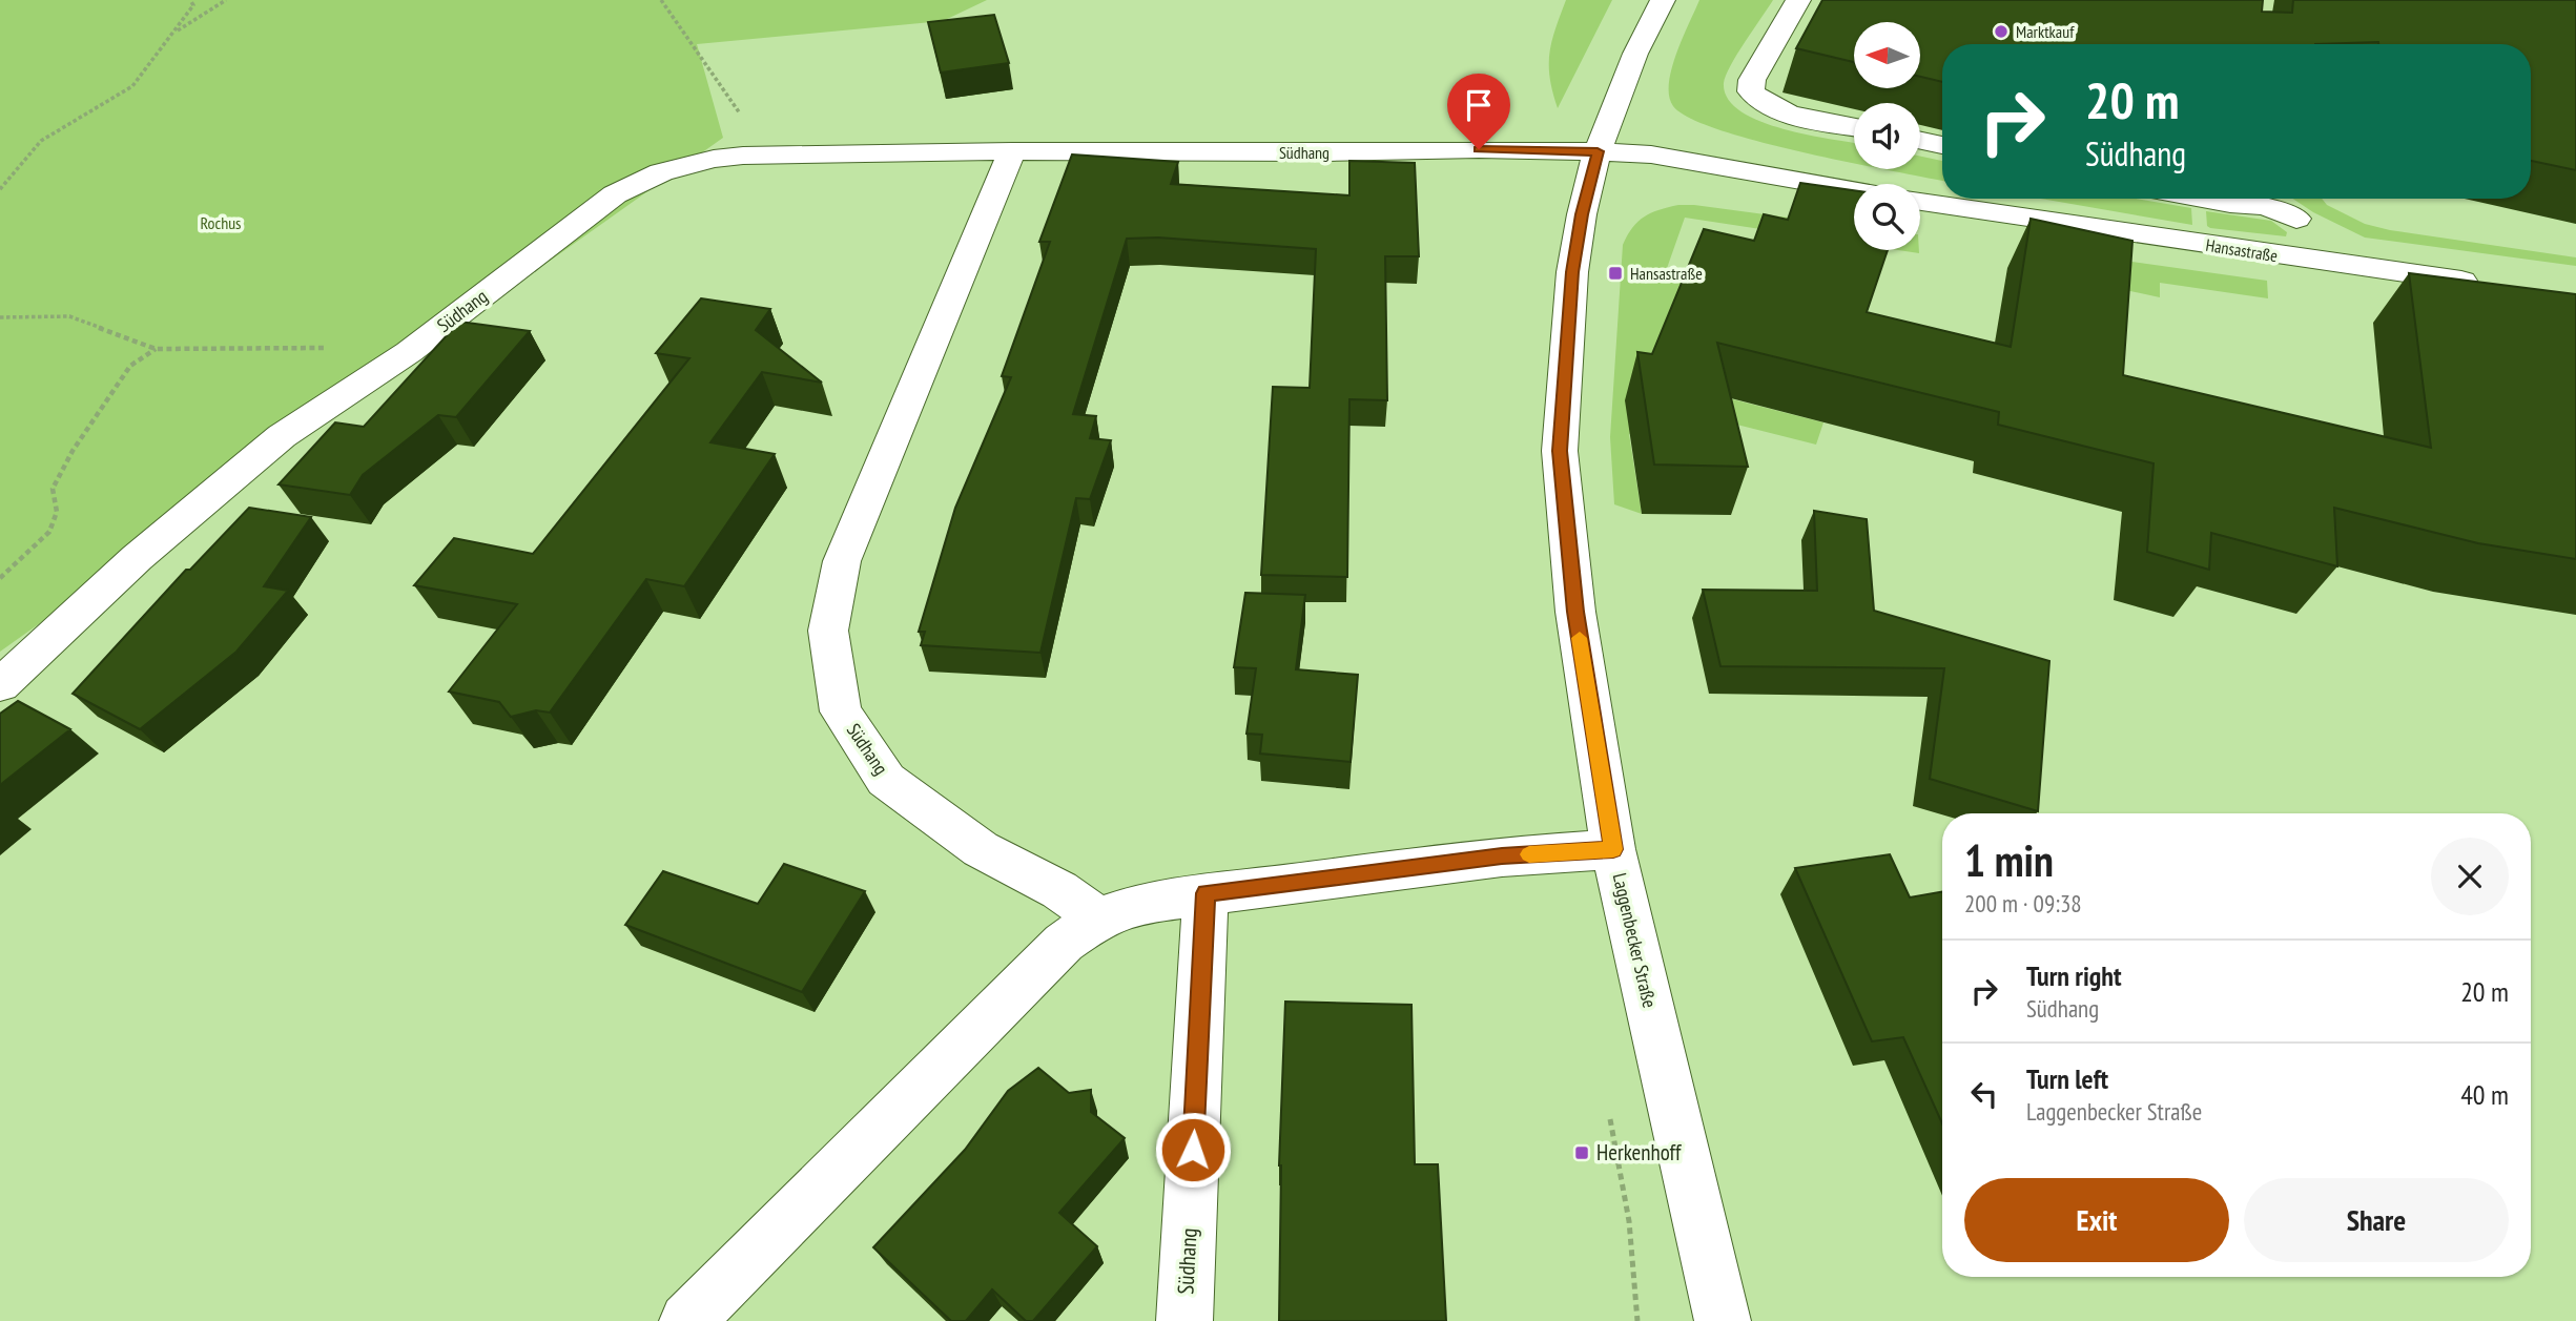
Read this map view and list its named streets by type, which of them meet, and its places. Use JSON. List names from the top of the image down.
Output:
{
  "streets": {
    "street": ["Südhang", "Hansastraße", "Laggenbecker Straße"]
  },
  "crossings": [
    ["Südhang", "Laggenbecker Straße"]
  ],
  "parks": ["Rochus"],
  "places": {
    "other": ["Marktkauf"],
    "transit": ["Hansastraße", "Herkenhoff"]
  },
  "north": "left",
  "page": {
    "turn": ["20 m", "Südhang"],
    "heading": ["1 min", "200 m · 09:38"],
    "list": [
      {
        "name": "Turn right",
        "note": "Südhang",
        "value": "20 m"
      },
      {
        "name": "Turn left",
        "note": "Laggenbecker Straße",
        "value": "40 m"
      }
    ],
    "buttons": ["Exit", "Share"]
  }
}
